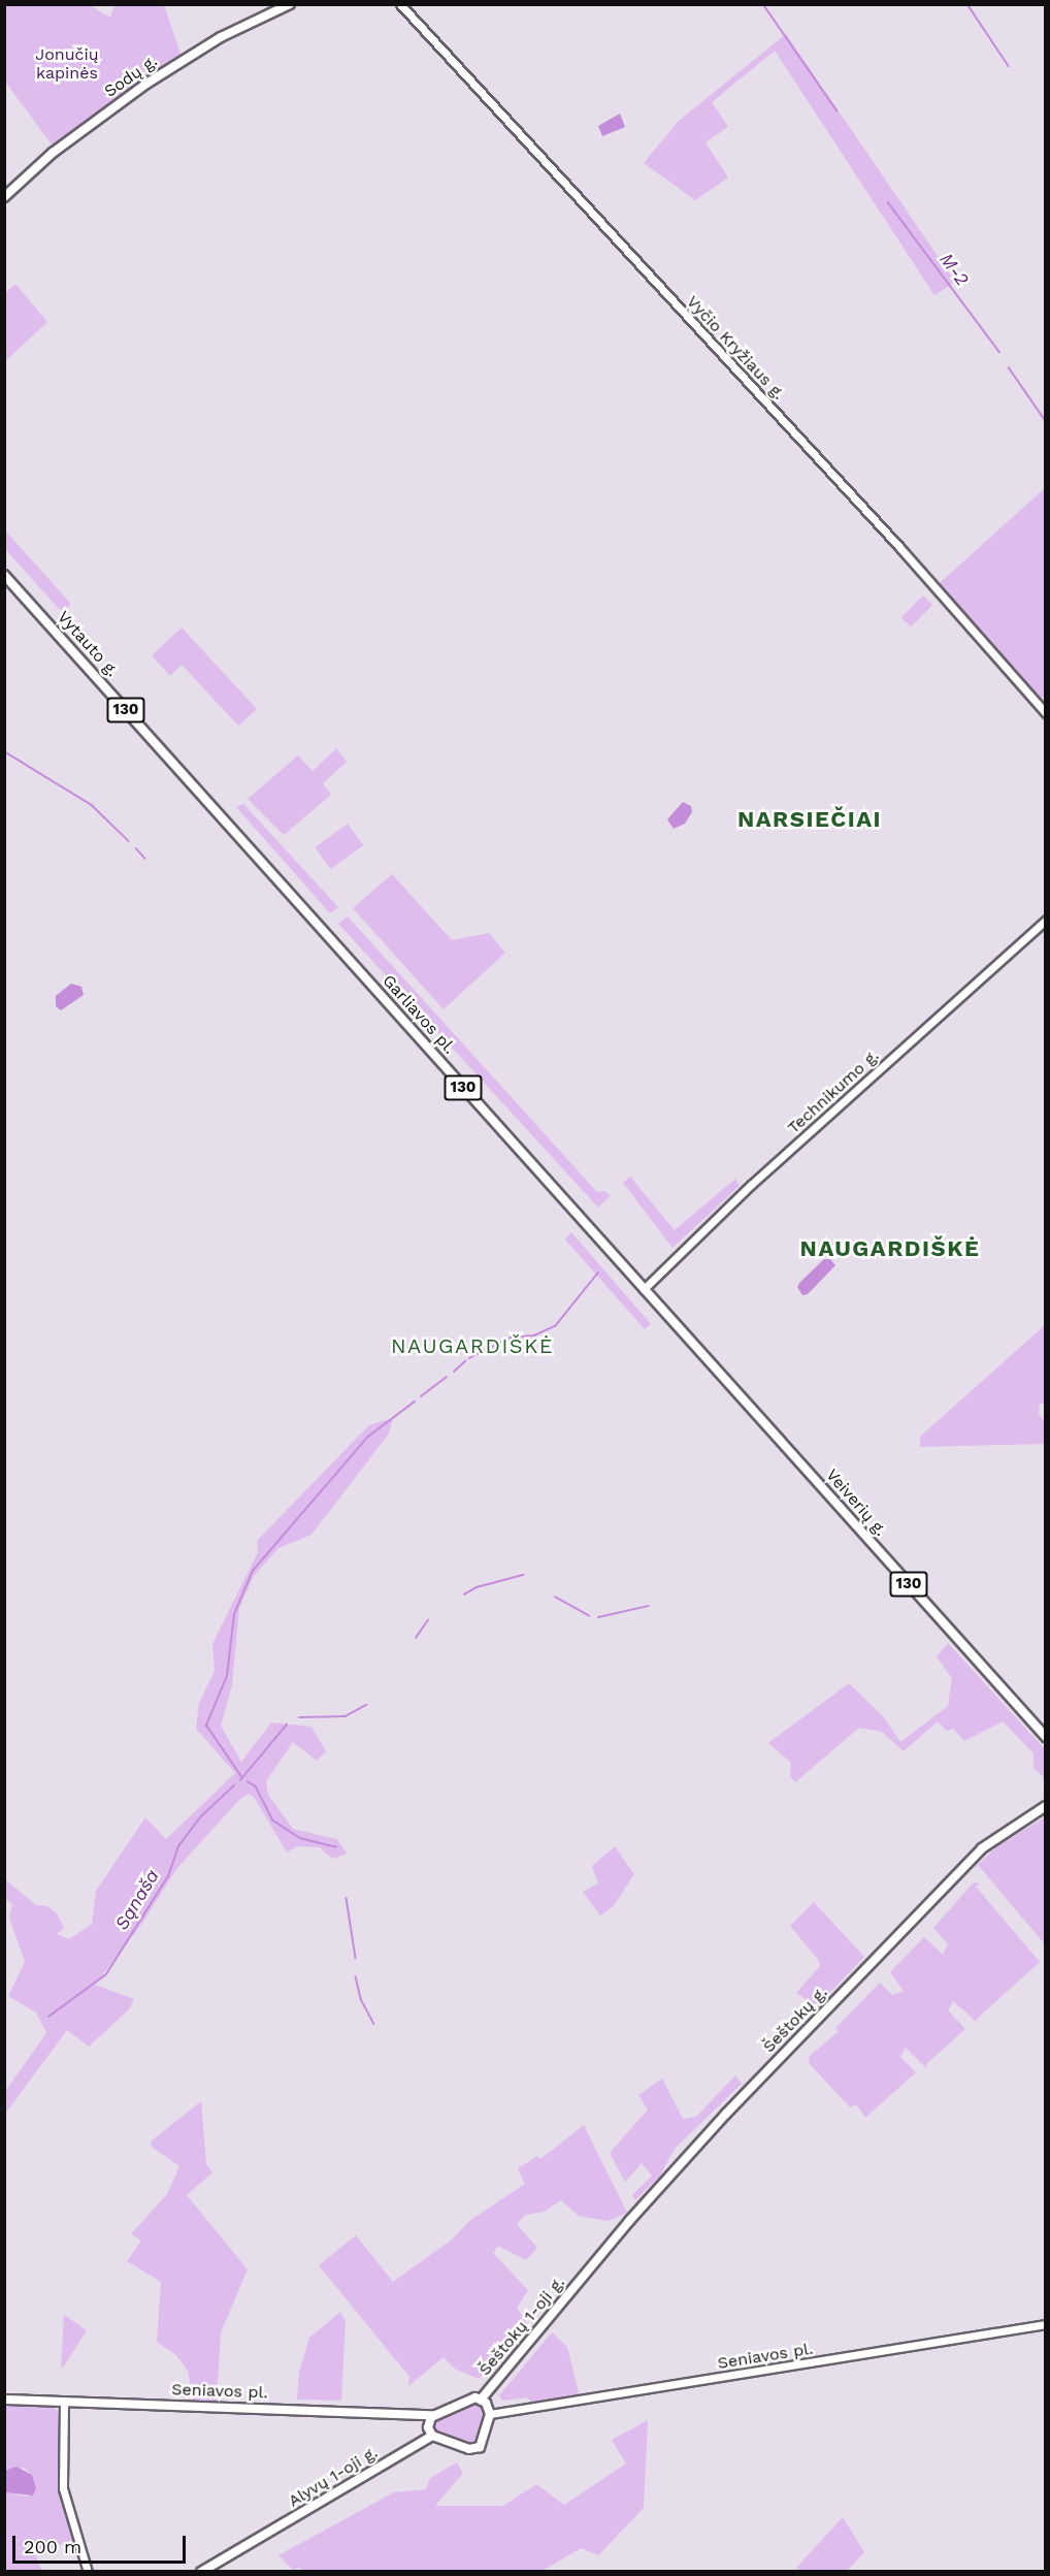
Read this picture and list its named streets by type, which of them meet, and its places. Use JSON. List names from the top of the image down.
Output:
{
  "streets": {
    "main road": [
      "Sodų g.",
      "Vytauto g.",
      "130",
      "Garliavos pl.",
      "Veiverių g.",
      "Šeštokų g.",
      "Šeštokų 1-oji g.",
      "Seniavos pl.",
      "Alyvų 1-oji g."
    ],
    "street": ["Vyčio Kryžiaus g.", "Technikumo g."]
  },
  "crossings": [
    ["Vytauto g.", "Garliavos pl."],
    ["Garliavos pl.", "Technikumo g."],
    ["Garliavos pl.", "Veiverių g."],
    ["Technikumo g.", "Veiverių g."],
    ["Šeštokų g.", "Šeštokų 1-oji g."],
    ["Šeštokų 1-oji g.", "Seniavos pl."],
    ["Šeštokų 1-oji g.", "Alyvų 1-oji g."],
    ["Seniavos pl.", "Alyvų 1-oji g."]
  ],
  "districts": ["NARSIEČIAI", "NAUGARDIŠKĖ", "NAUGARDIŠKĖ"],
  "water": ["M-2", "Sąnaša"],
  "parks": ["Jonučių kapinės"],
  "scale_bar": "200 m"
}
